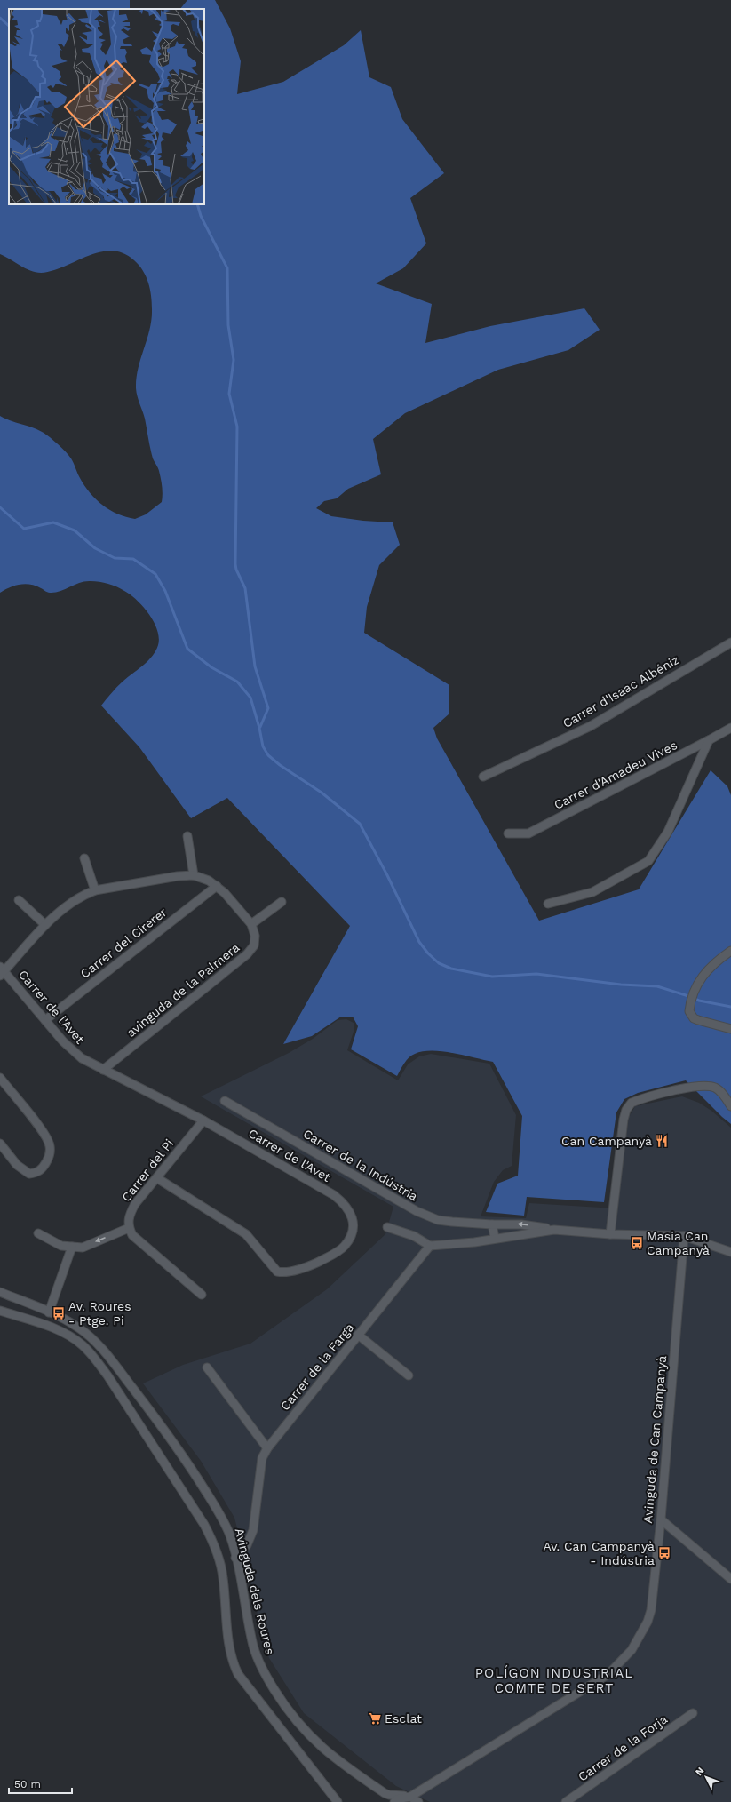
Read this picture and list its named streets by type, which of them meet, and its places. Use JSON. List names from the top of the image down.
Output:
{
  "streets": {
    "street": [
      "Carrer d'Isaac Albéniz",
      "Carrer d'Amadeu Vives",
      "Carrer del Cirerer",
      "avinguda de la Palmera",
      "Carrer de l'Avet",
      "Carrer de la Indústria",
      "Carrer del Pi",
      "Carrer de la Farga",
      "Avinguda de Can Campanyà",
      "Avinguda dels Roures",
      "Carrer de la Forja"
    ]
  },
  "crossings": [
    ["Carrer del Cirerer", "Carrer de l'Avet"],
    ["avinguda de la Palmera", "Carrer de l'Avet"],
    ["Carrer de l'Avet", "Carrer del Pi"],
    ["Carrer de la Indústria", "Carrer de la Farga"],
    ["Carrer de la Indústria", "Avinguda de Can Campanyà"],
    ["Carrer de la Farga", "Avinguda dels Roures"],
    ["Avinguda de Can Campanyà", "Avinguda dels Roures"]
  ],
  "districts": ["POLÍGON INDUSTRIAL COMTE DE SERT"],
  "places": {
    "restaurant": ["Can Campanyà"],
    "bus stop": ["Masia Can Campanyà", "Av. Roures - Ptge. Pi", "Av. Can Campanyà - Indústria"],
    "supermarket": ["Esclat"]
  },
  "scale_bar": "50 m",
  "north": "top left"
}
